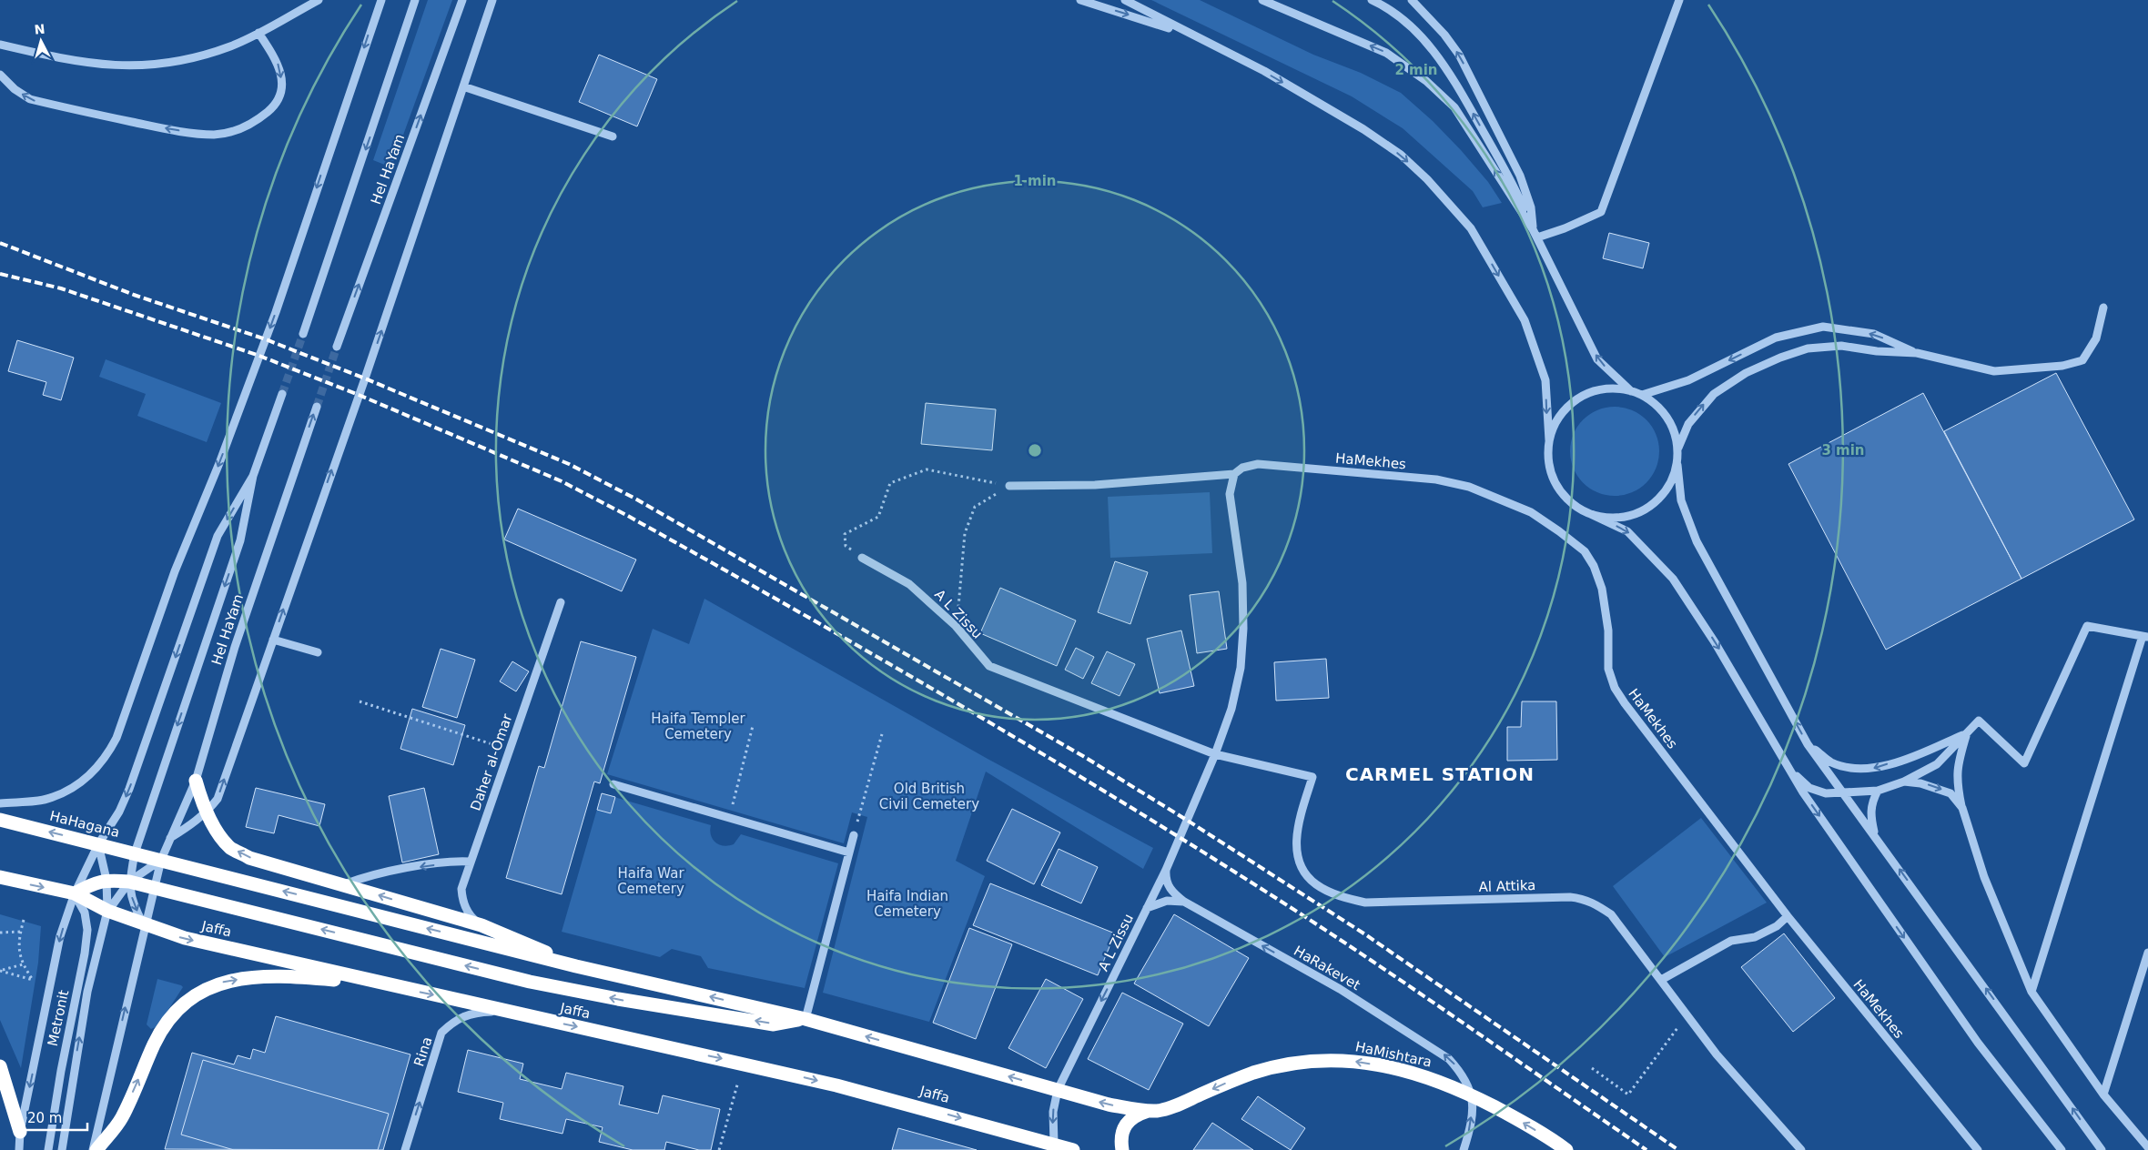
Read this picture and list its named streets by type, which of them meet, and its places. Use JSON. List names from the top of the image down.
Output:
{
  "streets": {
    "highway": ["HaHagana", "Jaffa", "HaMishtara"],
    "street": [
      "Hel HaYam",
      "HaMekhes",
      "A L Zissu",
      "Daher al-Omar",
      "Al Attika",
      "HaRakevet",
      "Metronit",
      "Rina"
    ]
  },
  "crossings": [
    ["Hel HaYam", "HaHagana"],
    ["Hel HaYam", "Jaffa"],
    ["Hel HaYam", "Metronit"],
    ["HaMekhes", "A L Zissu"],
    ["A L Zissu", "Al Attika"],
    ["A L Zissu", "Jaffa"],
    ["A L Zissu", "HaRakevet"],
    ["HaHagana", "Metronit"],
    ["Jaffa", "Metronit"],
    ["Jaffa", "Rina"],
    ["HaRakevet", "HaMishtara"]
  ],
  "one_way": ["HaRakevet", "Rina", "HaMishtara"],
  "districts": ["CARMEL STATION"],
  "parks": [
    "Haifa Templer Cemetery",
    "Old British Civil Cemetery",
    "Haifa War Cemetery",
    "Haifa Indian Cemetery"
  ],
  "scale_bar": "20 m",
  "north": "top",
  "rings": ["2 min", "1 min", "3 min"]
}
